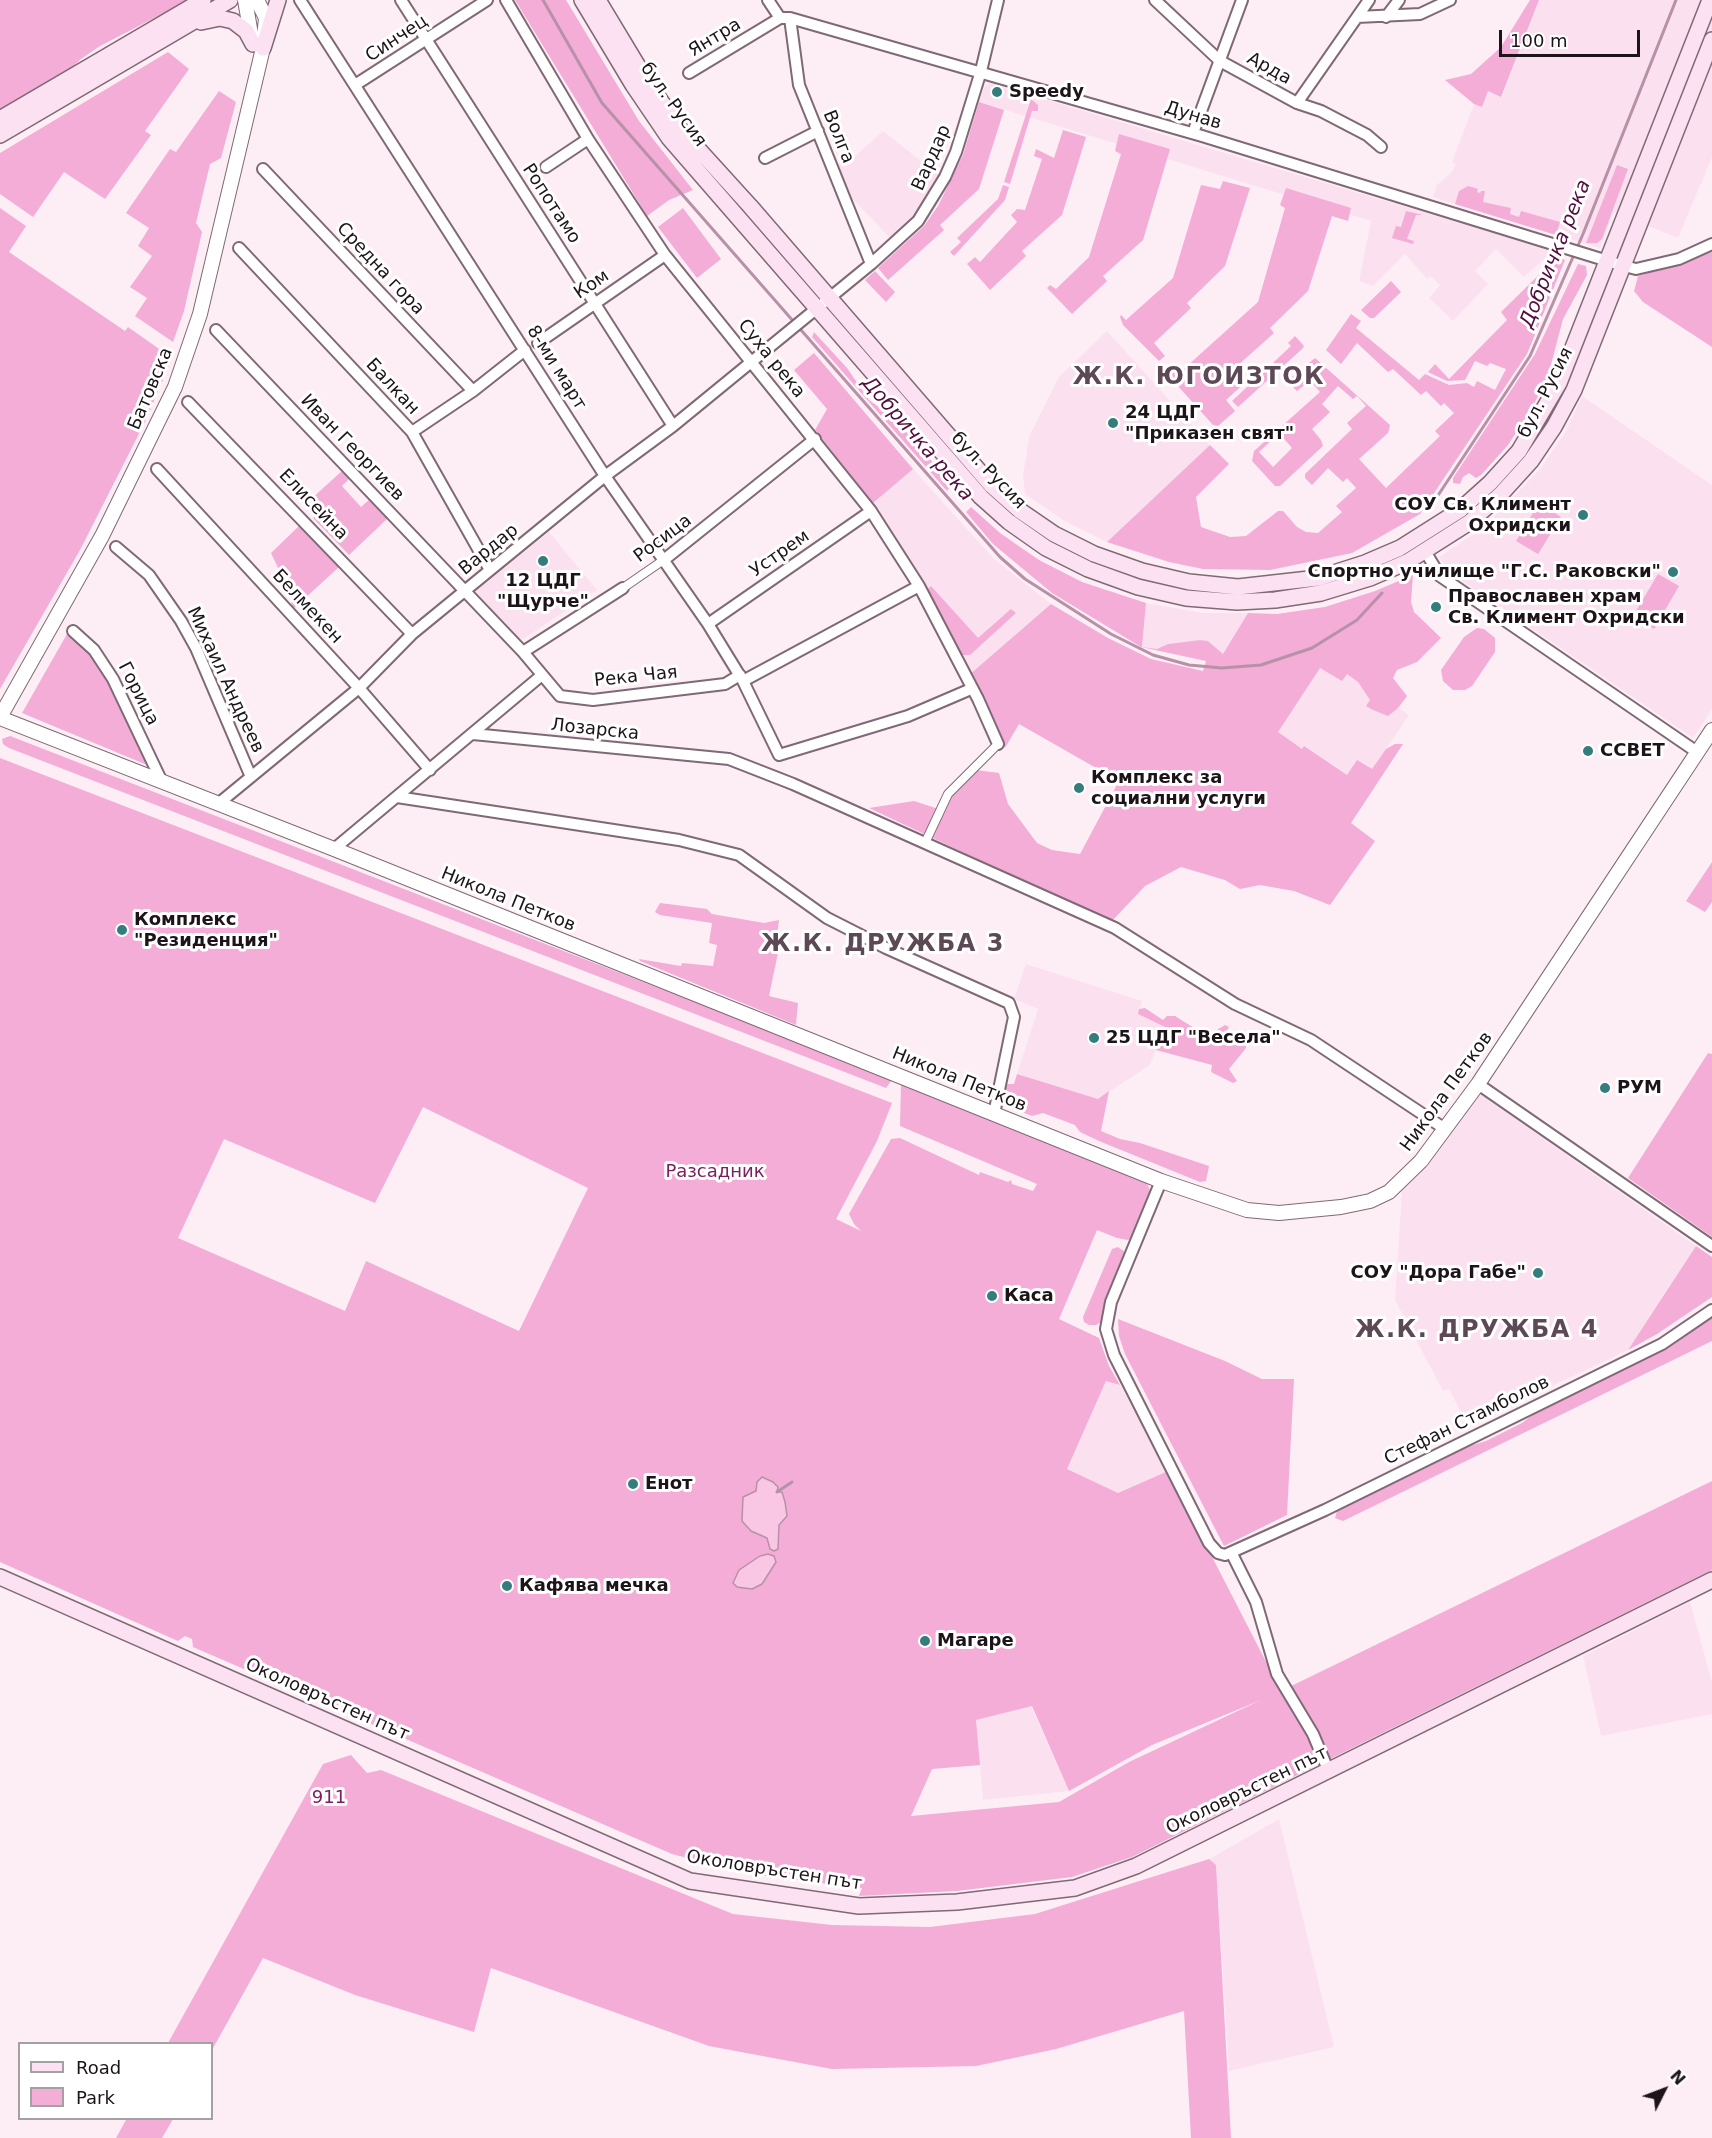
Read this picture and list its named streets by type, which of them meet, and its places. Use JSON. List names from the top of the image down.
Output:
{
  "streets": {
    "main road": ["бул. Русия", "Околовръстен път"],
    "street": [
      "Янтра",
      "Синчец",
      "Арда",
      "Дунав",
      "Волга",
      "Вардар",
      "Ропотамо",
      "Средна гора",
      "Ком",
      "Суха река",
      "8-ми март",
      "Балкан",
      "Батовска",
      "Иван Георгиев",
      "Елисейна",
      "Росица",
      "Устрем",
      "Белмекен",
      "Река Чая",
      "Михаил Андреев",
      "Горица",
      "Лозарска",
      "Никола Петков",
      "Стефан Стамболов"
    ]
  },
  "crossings": [
    ["Янтра", "Дунав"],
    ["Янтра", "Волга"],
    ["Синчец", "Ропотамо"],
    ["Синчец", "8-ми март"],
    ["бул. Русия", "Дунав"],
    ["бул. Русия", "Вардар"],
    ["Дунав", "Волга"],
    ["Дунав", "Вардар"],
    ["Волга", "Вардар"],
    ["Вардар", "Ропотамо"],
    ["Вардар", "Суха река"],
    ["Вардар", "8-ми март"],
    ["Вардар", "Балкан"],
    ["Вардар", "Иван Георгиев"],
    ["Вардар", "Елисейна"],
    ["Вардар", "Белмекен"],
    ["Вардар", "Михаил Андреев"],
    ["Вардар", "Никола Петков"],
    ["Ропотамо", "Ком"],
    ["Ком", "Суха река"],
    ["Суха река", "8-ми март"],
    ["Суха река", "Росица"],
    ["Суха река", "Устрем"],
    ["Суха река", "Река Чая"],
    ["8-ми март", "Росица"],
    ["8-ми март", "Устрем"],
    ["8-ми март", "Река Чая"],
    ["Батовска", "Никола Петков"],
    ["Горица", "Никола Петков"],
    ["Лозарска", "Никола Петков"]
  ],
  "districts": ["Ж.К. ЮГОИЗТОК", "Ж.К. ДРУЖБА 3", "Ж.К. ДРУЖБА 4"],
  "water": ["Добричка река"],
  "parks": ["Разсадник", "911"],
  "places": [
    "Speedy",
    "24 ЦДГ \"Приказен свят\"",
    "СОУ Св. Климент Охридски",
    "12 ЦДГ \"Щурче\"",
    "Спортно училище \"Г.С. Раковски\"",
    "Православен храм Св. Климент Охридски",
    "ССВЕТ",
    "Комплекс за социални услуги",
    "Комплекс \"Резиденция\"",
    "25 ЦДГ \"Весела\"",
    "РУМ",
    "СОУ \"Дора Габе\"",
    "Каса",
    "Енот",
    "Кафява мечка",
    "Магаре"
  ],
  "legend": ["Road", "Park"],
  "scale_bar": "100 m",
  "north": "top right"
}
